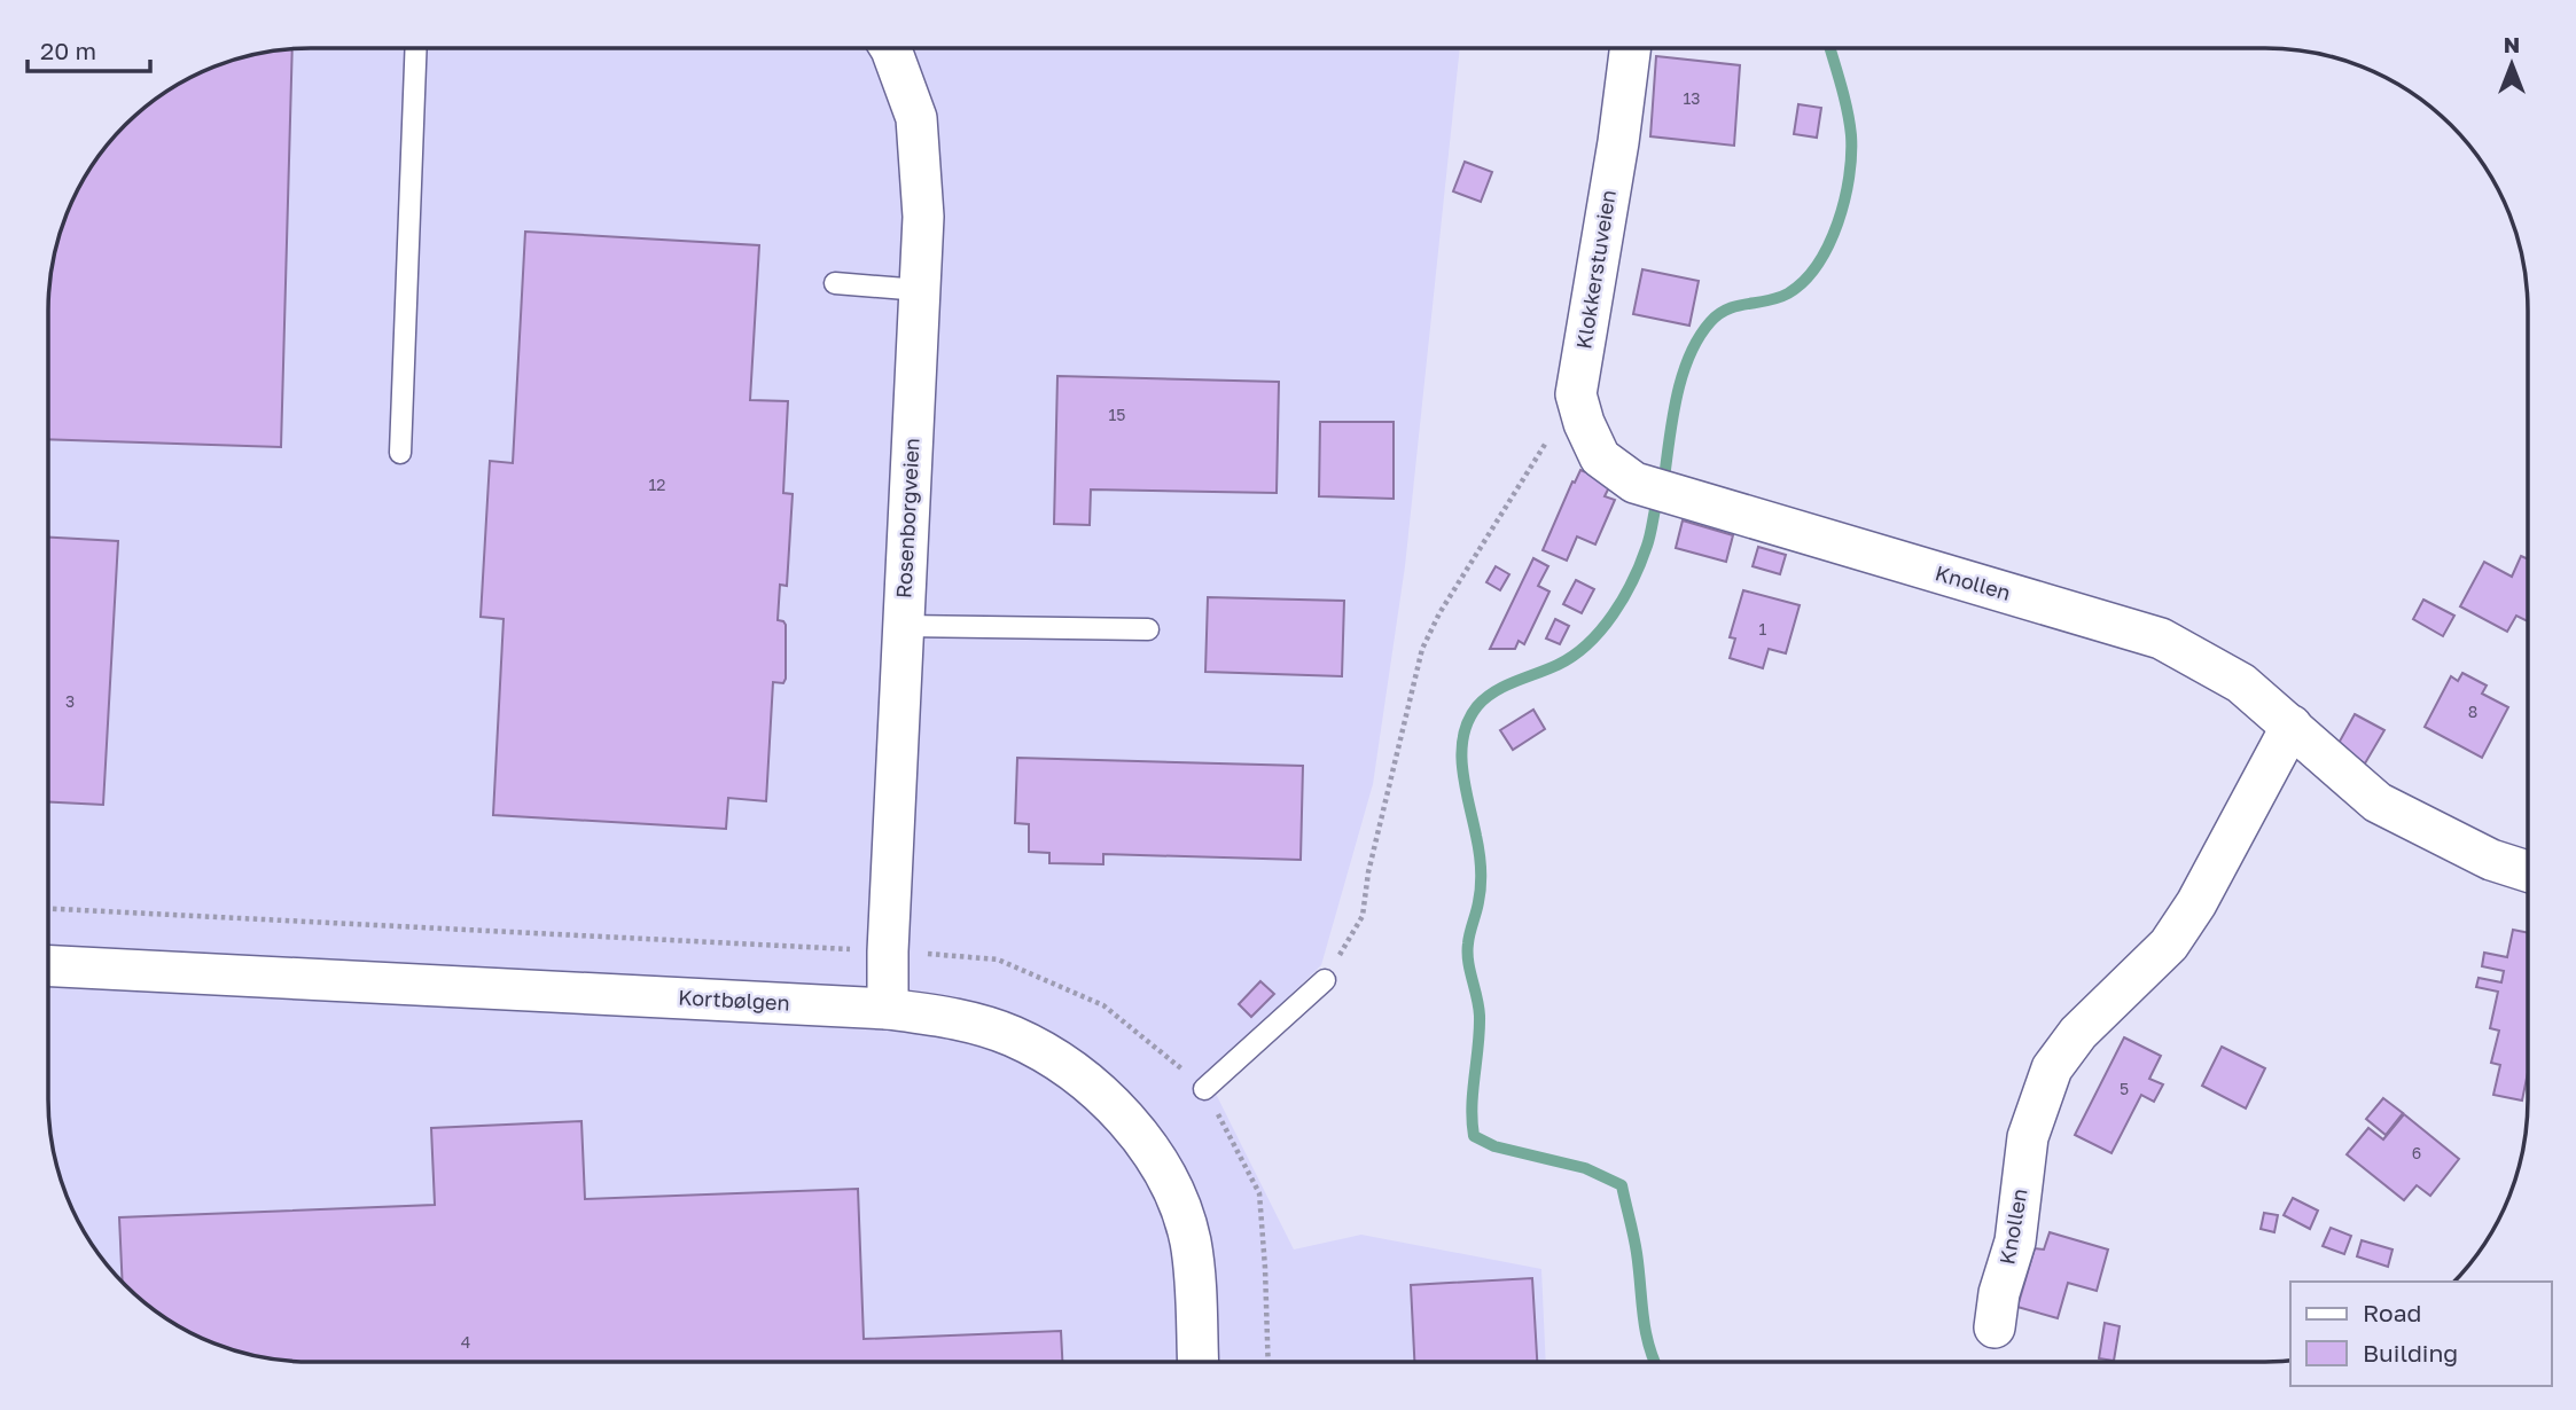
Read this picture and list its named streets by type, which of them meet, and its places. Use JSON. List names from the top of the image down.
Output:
{
  "streets": {
    "street": [
      "Klokkerstuveien",
      "Rosenborgveien",
      "Knollen",
      "Kortbølgen"
    ]
  },
  "crossings": [
    ["Klokkerstuveien", "Knollen"],
    ["Rosenborgveien", "Kortbølgen"]
  ],
  "house_numbers": [
    "13",
    "15",
    "12",
    "1",
    "3",
    "8",
    "5",
    "6",
    "4"
  ],
  "legend": ["Road", "Building"],
  "scale_bar": "20 m",
  "north": "top"
}
